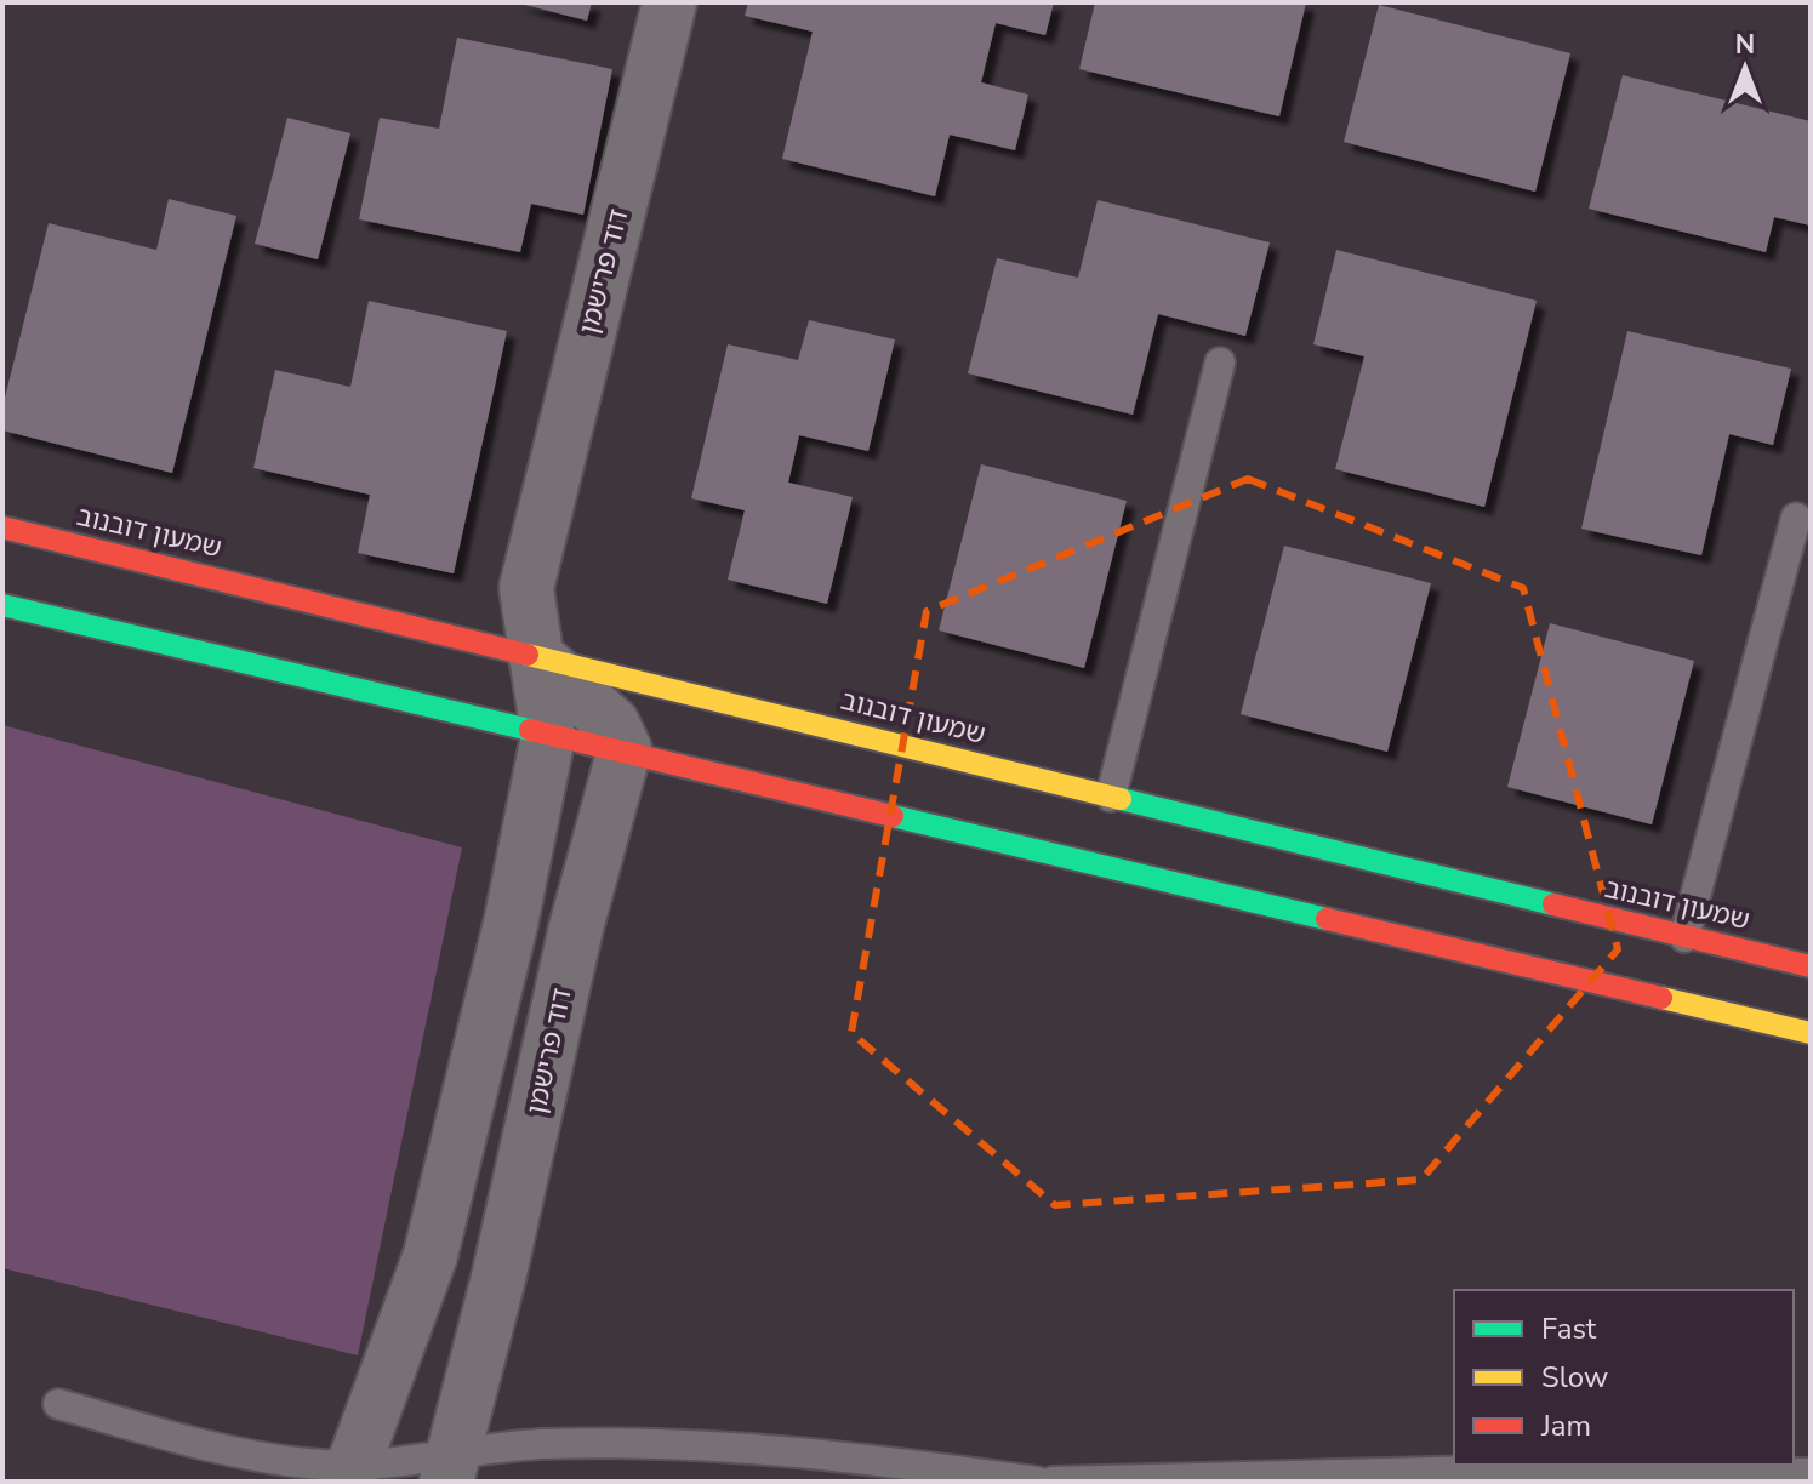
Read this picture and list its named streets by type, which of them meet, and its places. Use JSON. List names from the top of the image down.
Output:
{
  "streets": {
    "street": ["דוד פרישמן", "שמעון דובנוב"]
  },
  "crossings": [
    ["דוד פרישמן", "שמעון דובנוב"]
  ],
  "legend": ["Fast", "Slow", "Jam"],
  "north": "top"
}
